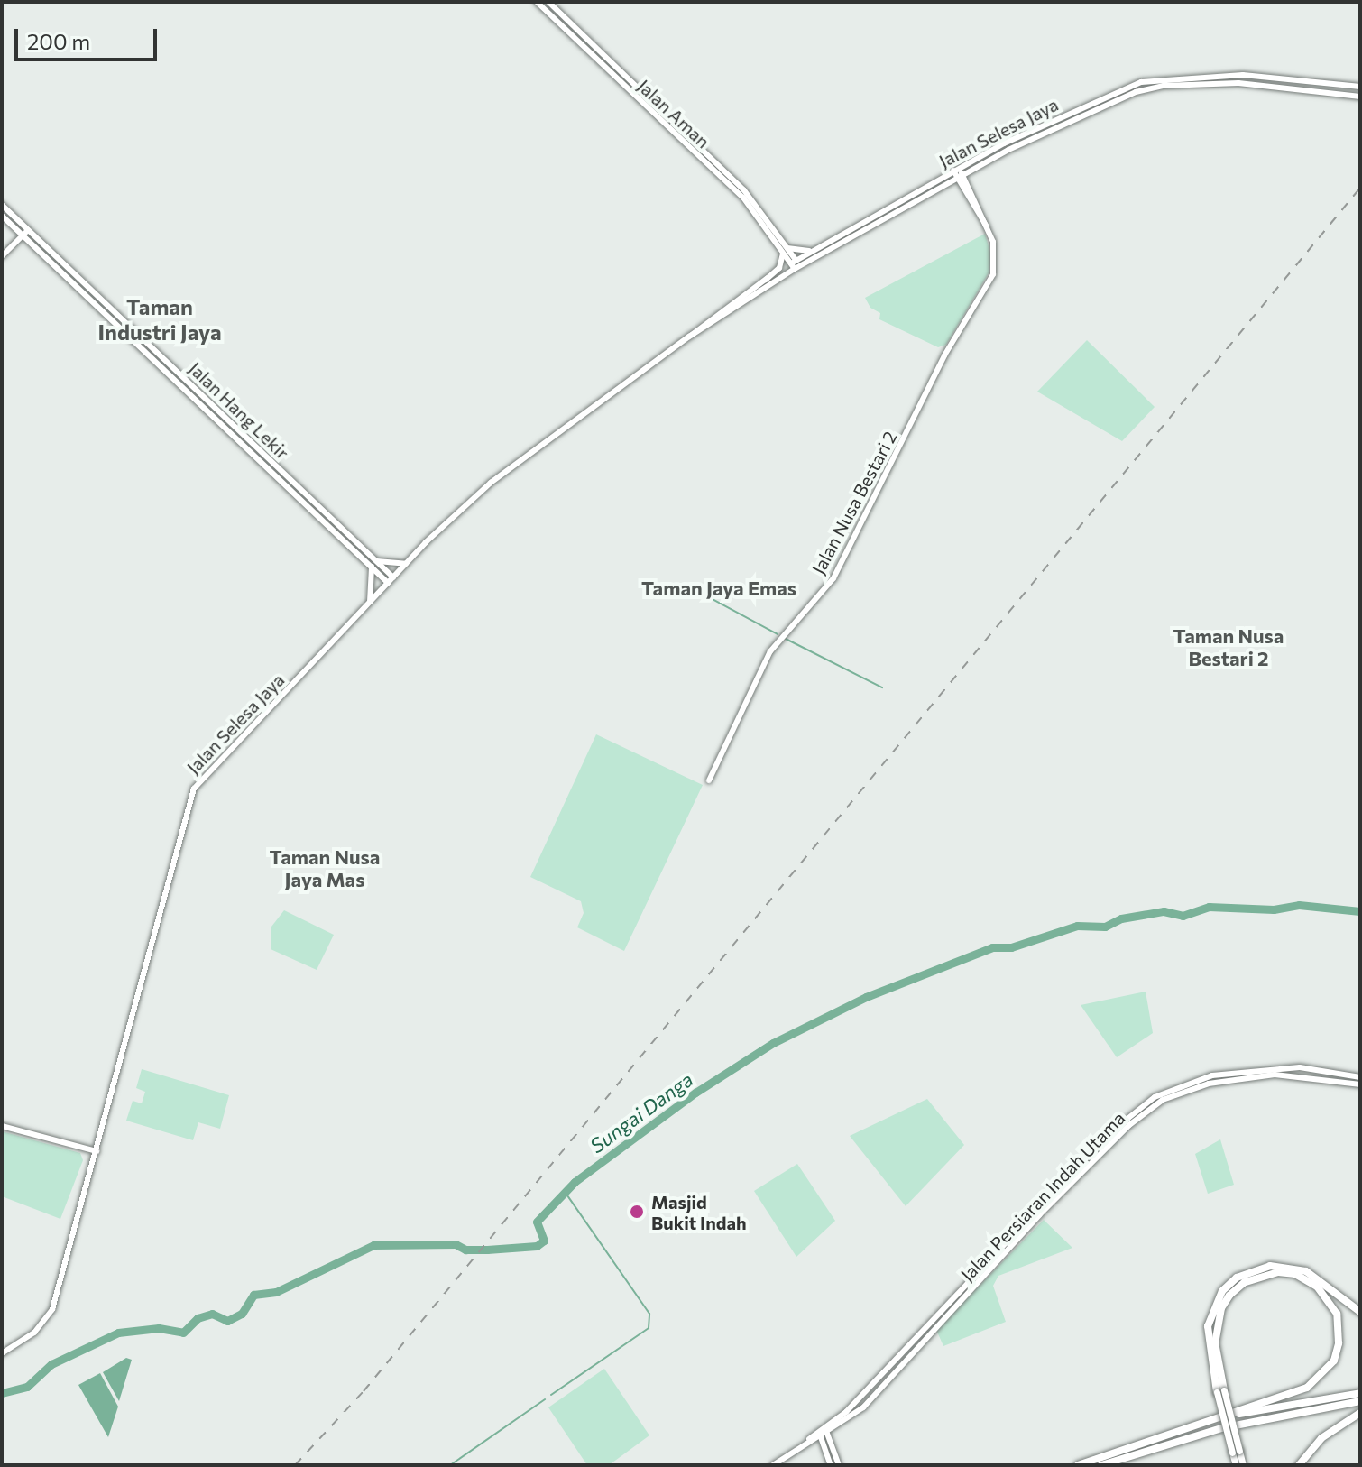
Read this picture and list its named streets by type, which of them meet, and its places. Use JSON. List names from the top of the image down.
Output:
{
  "streets": {
    "main road": [
      "Jalan Aman",
      "Jalan Selesa Jaya",
      "Jalan Hang Lekir",
      "Jalan Nusa Bestari 2",
      "Jalan Persiaran Indah Utama"
    ]
  },
  "crossings": [
    ["Jalan Selesa Jaya", "Jalan Hang Lekir"],
    ["Jalan Selesa Jaya", "Jalan Nusa Bestari 2"]
  ],
  "districts": [
    "Taman Industri Jaya",
    "Taman Jaya Emas",
    "Taman Nusa Bestari 2",
    "Taman Nusa Jaya Mas"
  ],
  "water": ["Sungai Danga"],
  "places": ["Masjid Bukit Indah"],
  "scale_bar": "200 m"
}
